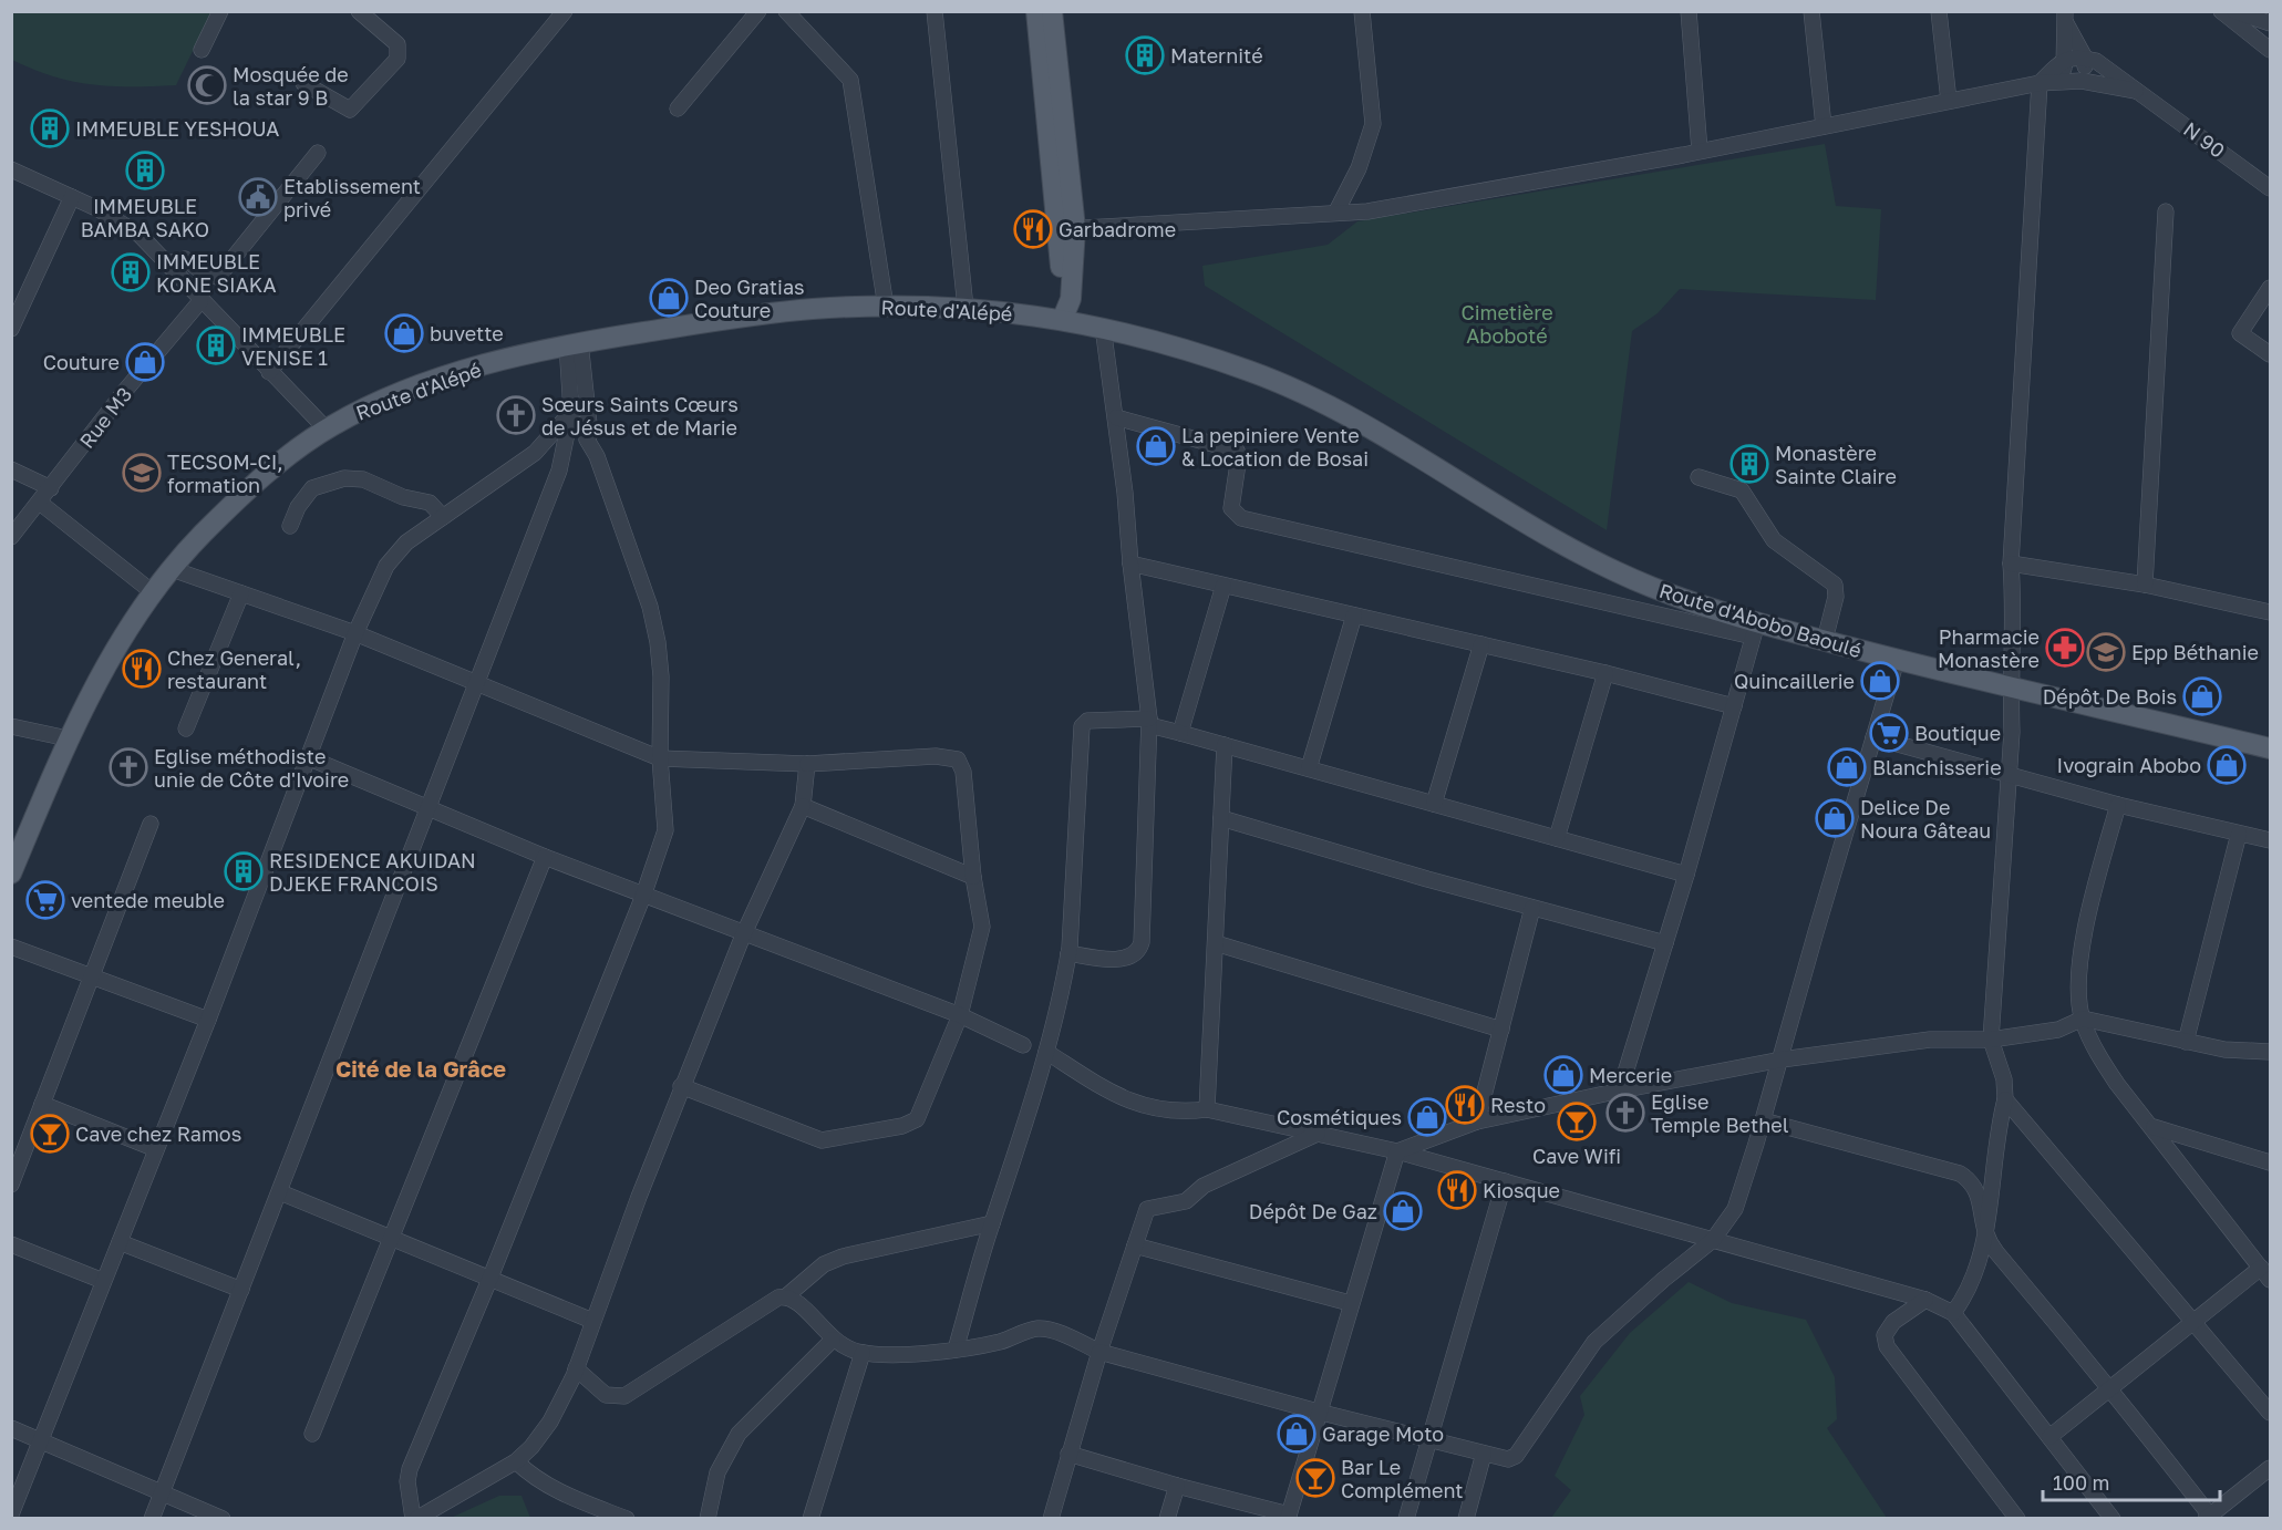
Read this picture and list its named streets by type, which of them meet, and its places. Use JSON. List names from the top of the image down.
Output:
{
  "streets": {
    "main road": ["Route d'Alépé", "Route d'Abobo Baoulé"],
    "street": ["N 90", "Rue M3"]
  },
  "crossings": [
    ["Route d'Alépé", "Route d'Abobo Baoulé"]
  ],
  "districts": ["Cité de la Grâce"],
  "parks": ["Cimetière Aboboté"],
  "places": {
    "building": [
      "Maternité",
      "IMMEUBLE YESHOUA",
      "IMMEUBLE BAMBA SAKO",
      "IMMEUBLE KONE SIAKA",
      "IMMEUBLE VENISE 1",
      "Monastère Sainte Claire",
      "RESIDENCE AKUIDAN DJEKE FRANCOIS"
    ],
    "mosque": ["Mosquée de la star 9 B"],
    "public building": ["Etablissement privé"],
    "restaurant": [
      "Garbadrome",
      "Chez General, restaurant",
      "Resto",
      "Kiosque"
    ],
    "shop": [
      "Deo Gratias Couture",
      "buvette",
      "Couture",
      "La pepiniere Vente & Location de Bosai",
      "Quincaillerie",
      "Dépôt De Bois",
      "Ivograin Abobo",
      "Blanchisserie",
      "Delice De Noura Gâteau",
      "Mercerie",
      "Cosmétiques",
      "Dépôt De Gaz",
      "Garage Moto"
    ],
    "church": ["Sœurs Saints Cœurs de Jésus et de Marie", "Eglise méthodiste unie de Côte d'Ivoire", "Eglise Temple Bethel"],
    "school or university": ["TECSOM-CI, formation", "Epp Béthanie"],
    "pharmacy": ["Pharmacie Monastère"],
    "supermarket": ["Boutique", "ventede meuble"],
    "bar": ["Cave Wifi", "Cave chez Ramos", "Bar Le Complément"]
  },
  "scale_bar": "100 m"
}
